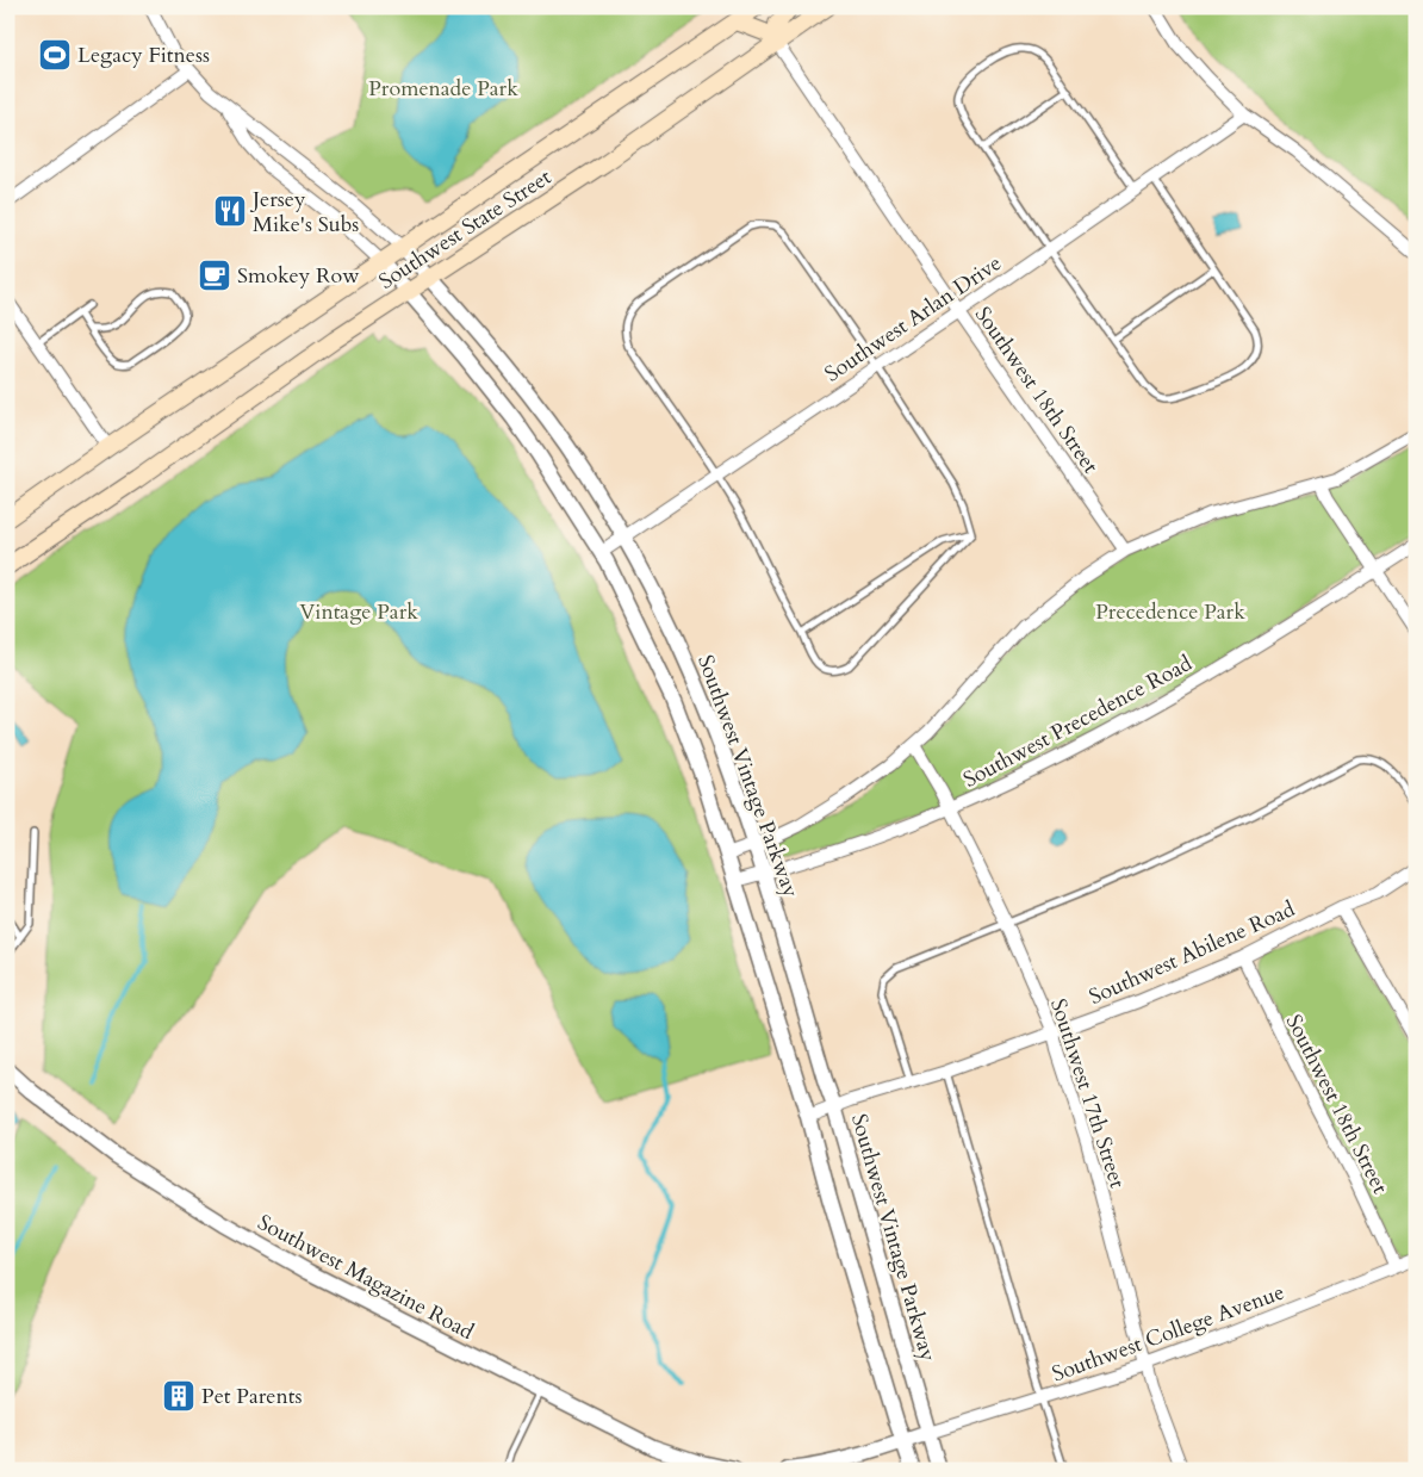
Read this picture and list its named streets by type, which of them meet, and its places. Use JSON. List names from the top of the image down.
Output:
{
  "streets": {
    "main road": ["Southwest State Street"],
    "street": [
      "Southwest Arlan Drive",
      "Southwest 18th Street",
      "Southwest Precedence Road",
      "Southwest Vintage Parkway",
      "Southwest Abilene Road",
      "Southwest 17th Street",
      "Southwest Magazine Road",
      "Southwest College Avenue"
    ]
  },
  "crossings": [
    ["Southwest State Street", "Southwest 18th Street"],
    ["Southwest State Street", "Southwest Vintage Parkway"],
    ["Southwest Arlan Drive", "Southwest 18th Street"],
    ["Southwest Arlan Drive", "Southwest Vintage Parkway"],
    ["Southwest 18th Street", "Southwest Abilene Road"],
    ["Southwest 18th Street", "Southwest College Avenue"],
    ["Southwest Precedence Road", "Southwest Vintage Parkway"],
    ["Southwest Precedence Road", "Southwest 17th Street"],
    ["Southwest Vintage Parkway", "Southwest Abilene Road"],
    ["Southwest Vintage Parkway", "Southwest College Avenue"],
    ["Southwest Abilene Road", "Southwest 17th Street"],
    ["Southwest 17th Street", "Southwest College Avenue"]
  ],
  "parks": ["Promenade Park", "Vintage Park", "Precedence Park"],
  "places": {
    "sports": ["Legacy Fitness"],
    "restaurant": ["Jersey Mike's Subs"],
    "cafe": ["Smokey Row"],
    "building": ["Pet Parents"]
  }
}
